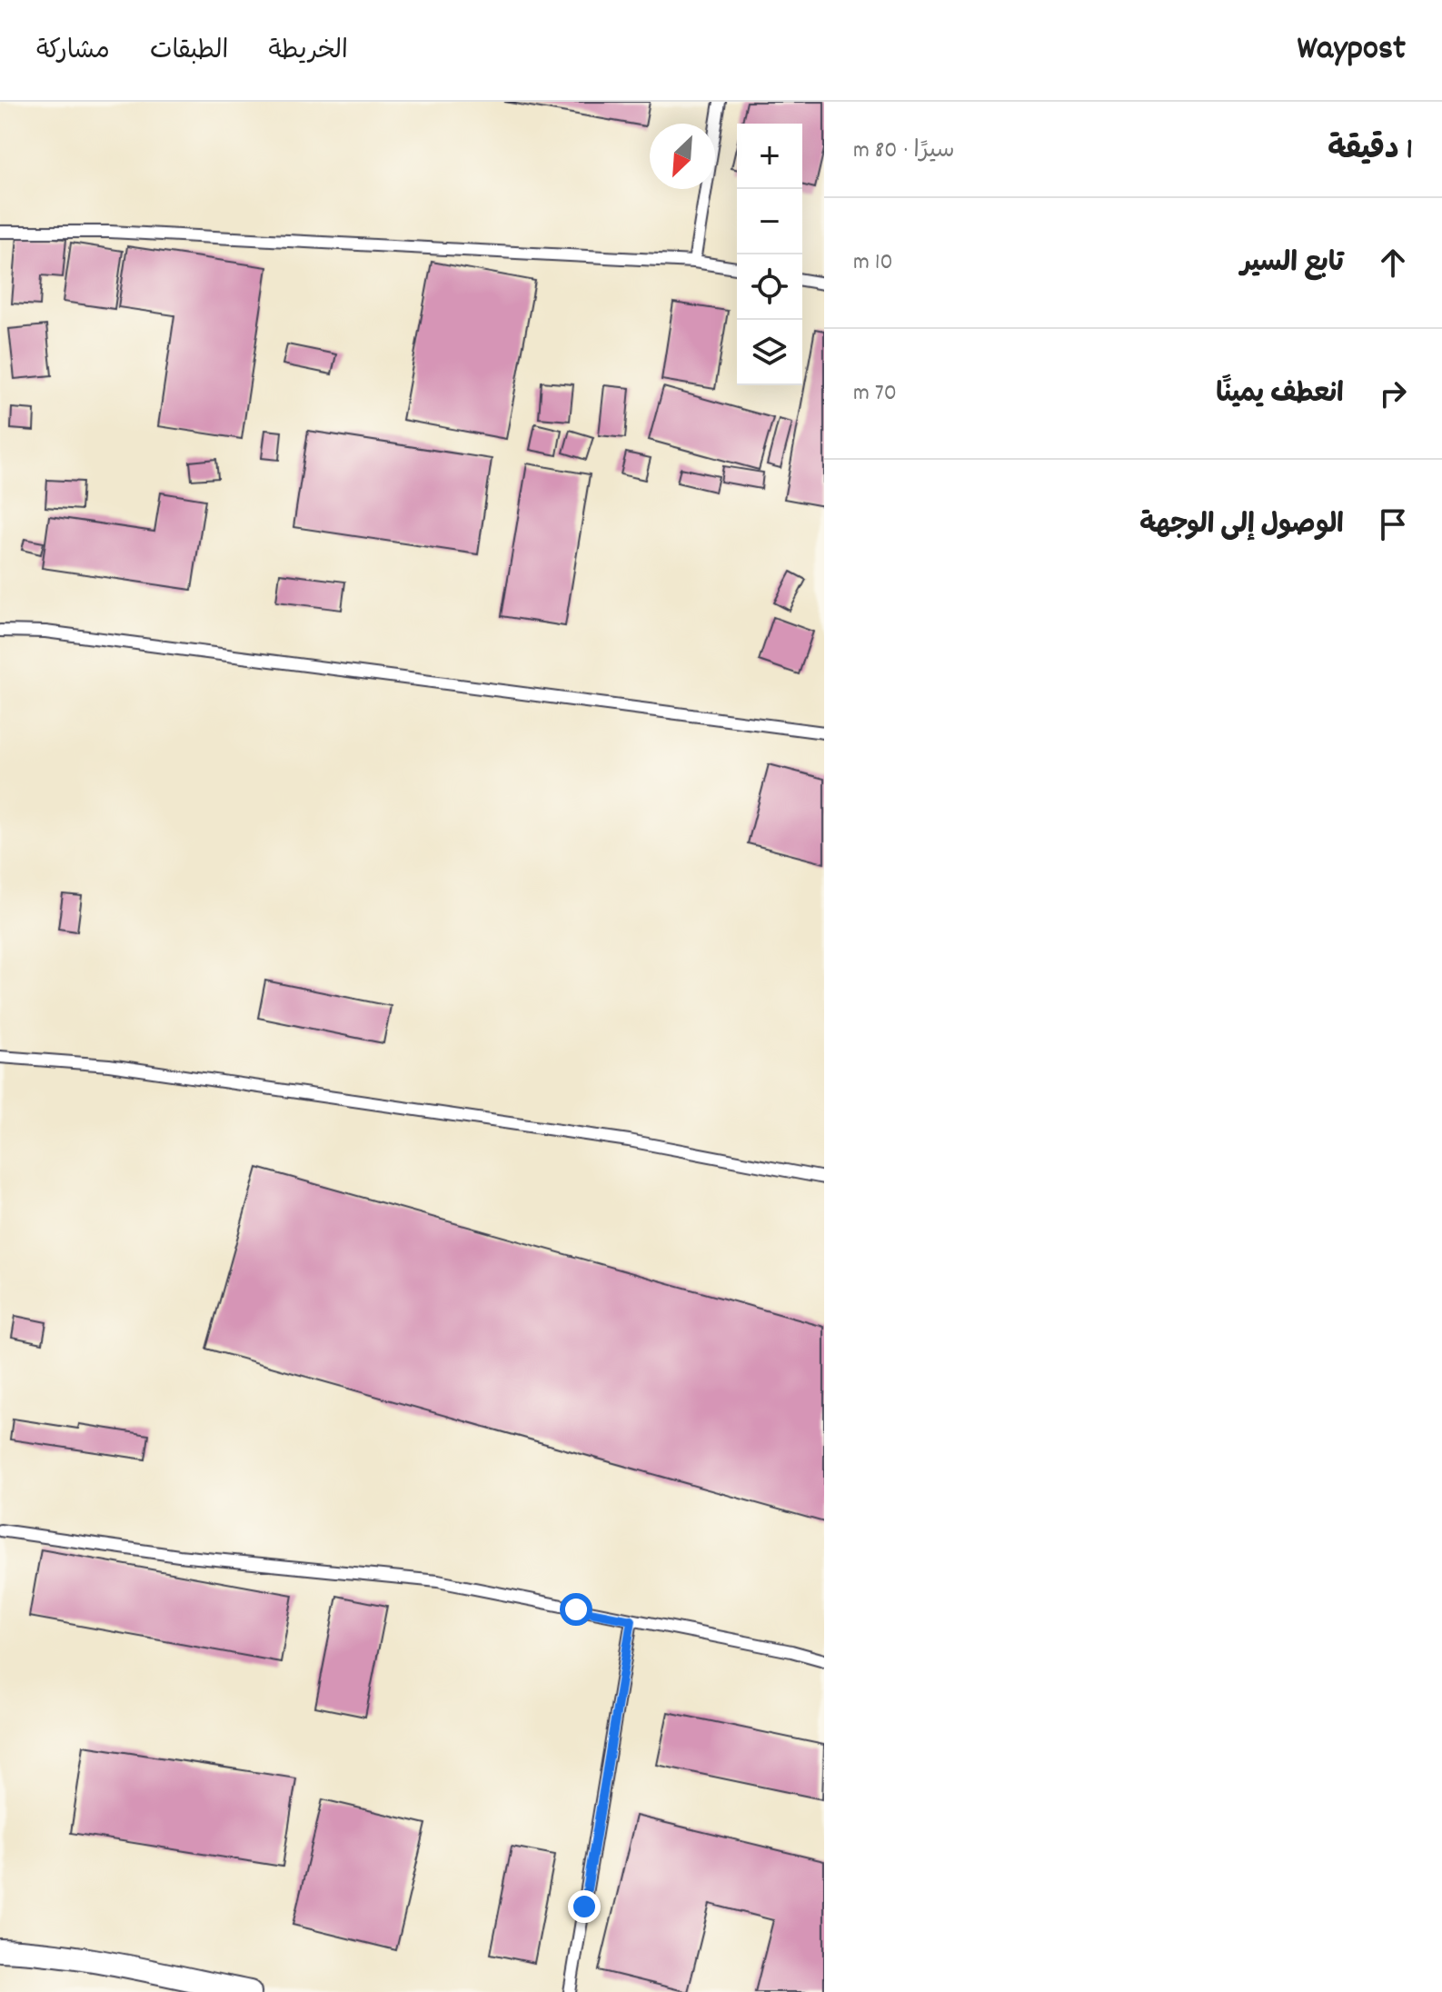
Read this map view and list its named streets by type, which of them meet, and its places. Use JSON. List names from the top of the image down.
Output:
{
  "north": "bottom left",
  "page": {
    "header": "Waypost",
    "nav": ["الخريطة", "الطبقات", "مشاركة"],
    "heading": ["1 دقيقة", "سيرًا · 80 m"],
    "map_buttons": ["+", "−"],
    "list": [
      ["تابع السير", "10 m"],
      ["انعطف يمينًا", "70 m"],
      "الوصول إلى الوجهة"
    ]
  }
}
